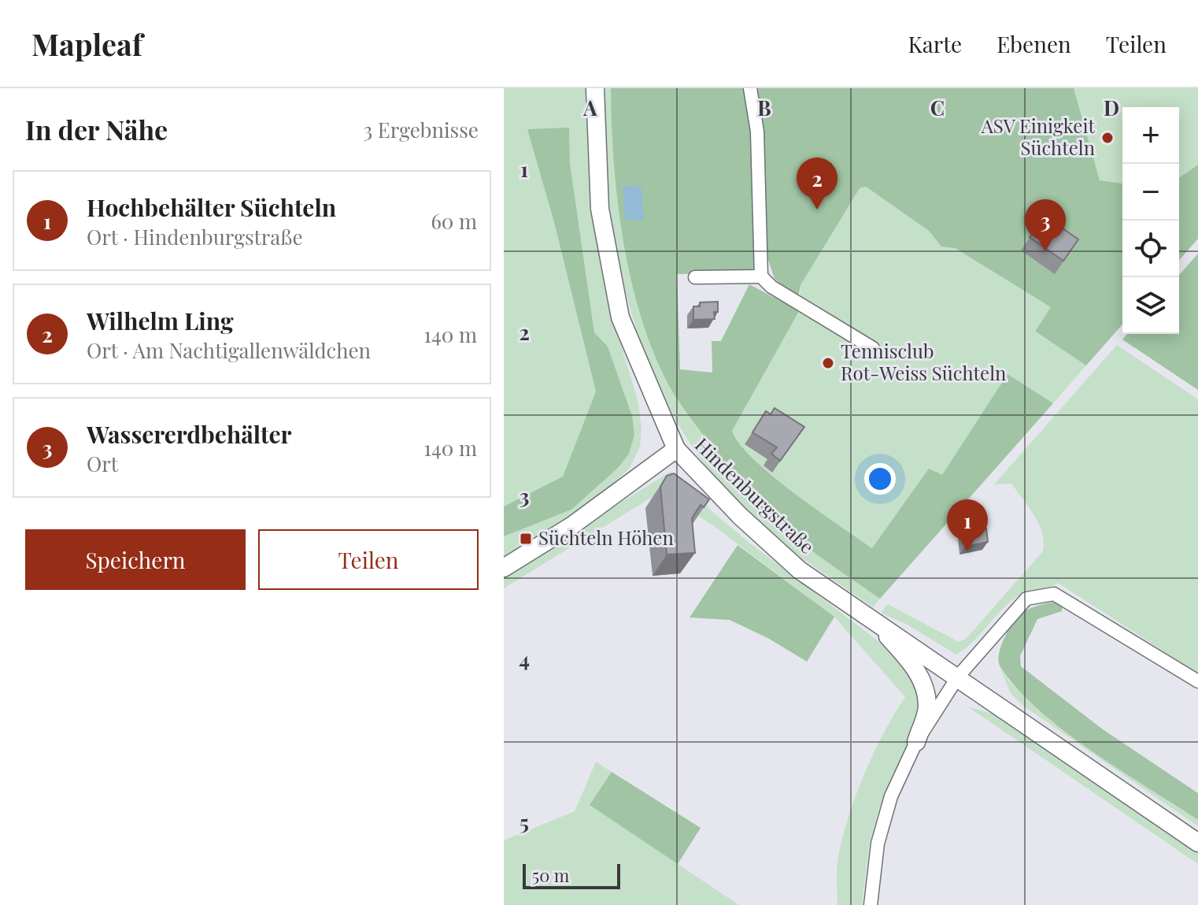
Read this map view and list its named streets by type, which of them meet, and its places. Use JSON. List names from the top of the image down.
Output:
{
  "streets": {
    "main road": ["Hindenburgstraße"]
  },
  "places": {
    "other": ["ASV Einigkeit Süchteln", "Tennisclub Rot-Weiss Süchteln"],
    "transit": ["Süchteln Höhen"]
  },
  "scale_bar": "50 m",
  "page": {
    "header": "Mapleaf",
    "nav": ["Karte", "Ebenen", "Teilen"],
    "heading": ["In der Nähe", "3 Ergebnisse"],
    "map_buttons": ["+", "−"],
    "pins": ["2", "3", "1"],
    "list": [
      {
        "mark": "1",
        "name": "Hochbehälter Süchteln",
        "note": "Ort · Hindenburgstraße",
        "value": "60 m"
      },
      {
        "mark": "2",
        "name": "Wilhelm Ling",
        "note": "Ort · Am Nachtigallenwäldchen",
        "value": "140 m"
      },
      {
        "mark": "3",
        "name": "Wassererdbehälter",
        "note": "Ort",
        "value": "140 m"
      }
    ],
    "buttons": ["Speichern", "Teilen"],
    "scale": "50 m"
  },
  "grid": {
    "columns": [
      "A",
      "B",
      "C",
      "D"
    ],
    "rows": [
      "1",
      "2",
      "3",
      "4",
      "5"
    ]
  }
}
